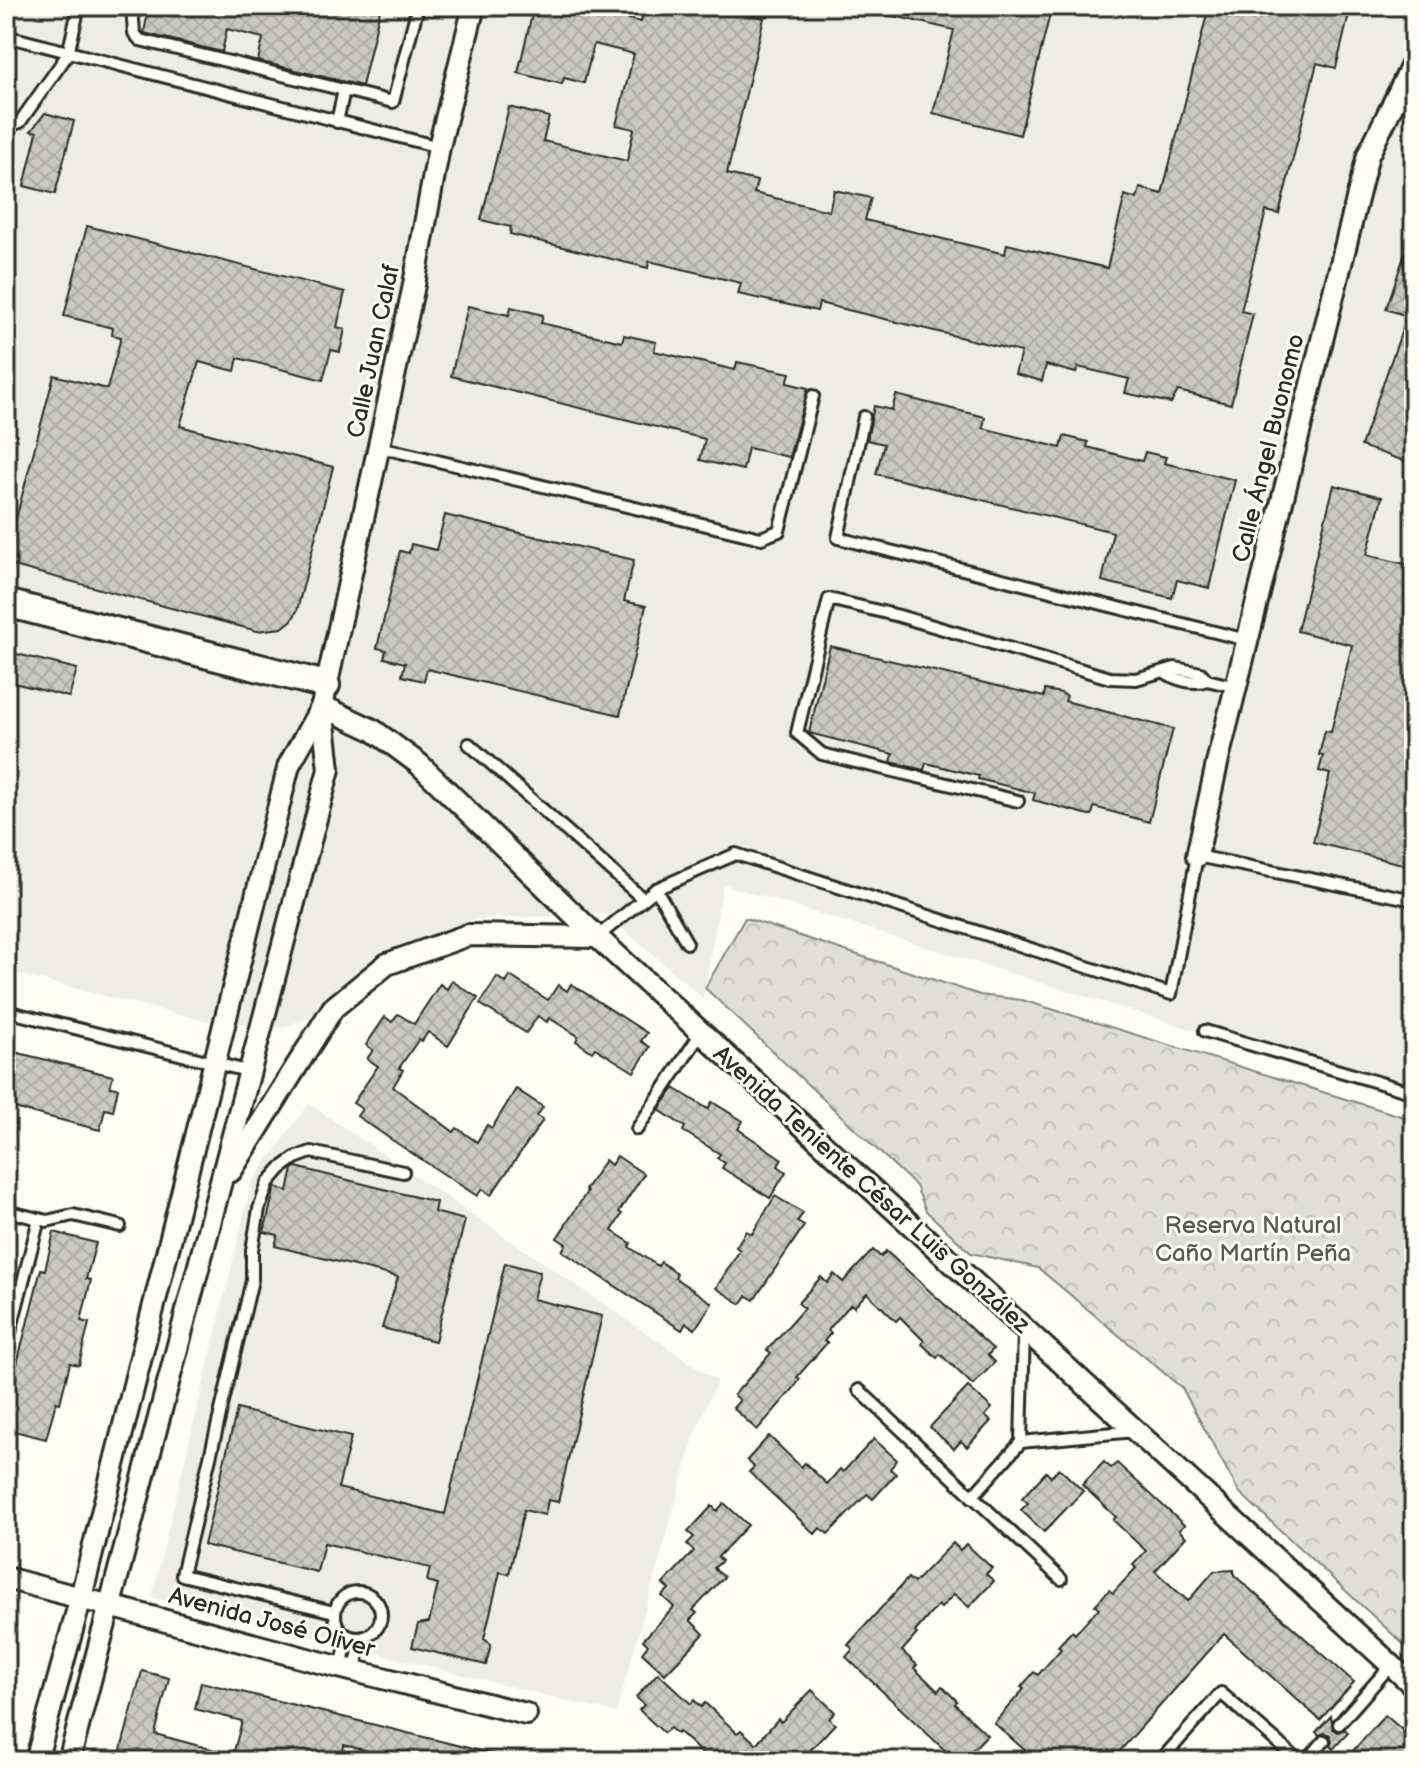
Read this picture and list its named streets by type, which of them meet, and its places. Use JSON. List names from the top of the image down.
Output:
{
  "streets": {
    "street": [
      "Calle Juan Calaf",
      "Calle Ángel Buonomo",
      "Avenida Teniente César Luis González",
      "Avenida José Oliver"
    ]
  },
  "crossings": [
    ["Calle Juan Calaf", "Avenida Teniente César Luis González"]
  ],
  "parks": ["Reserva Natural Caño Martín Peña"]
}
